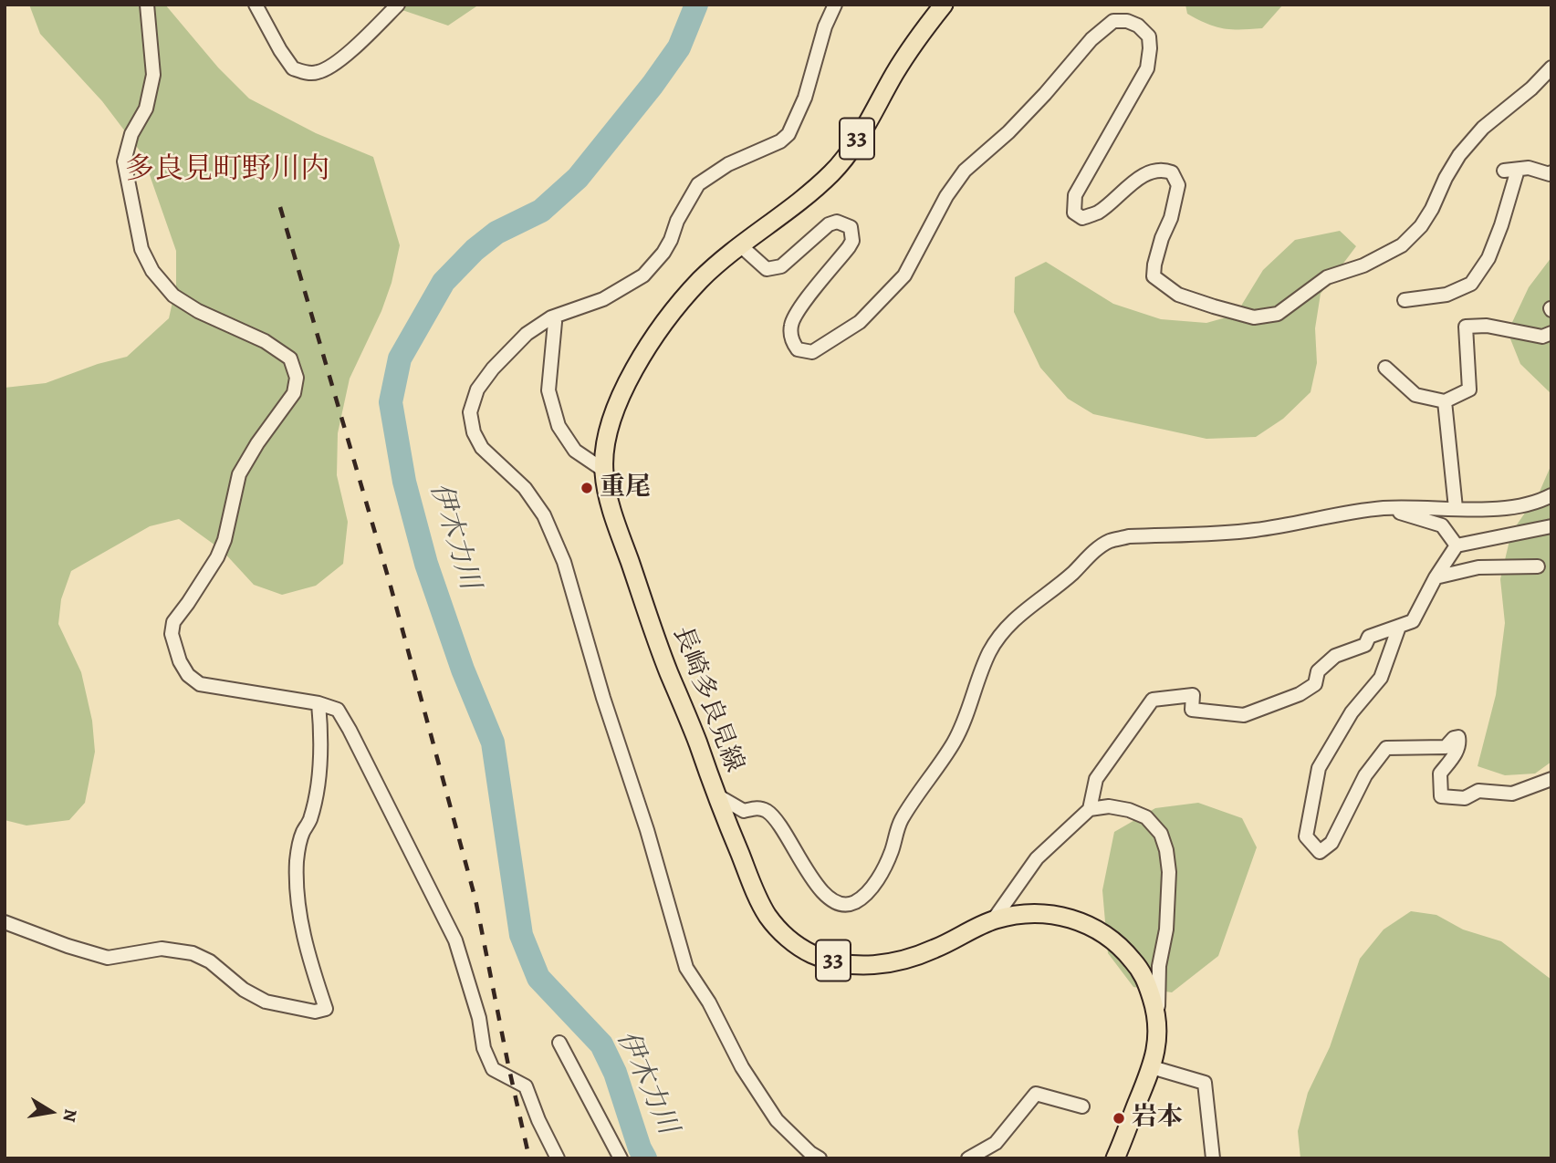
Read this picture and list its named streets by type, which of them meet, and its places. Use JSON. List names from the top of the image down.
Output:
{
  "streets": {
    "main road": ["33", "長崎多良見線"]
  },
  "districts": ["多良見町野川内"],
  "water": ["伊木力川"],
  "places": ["重尾", "岩本"],
  "north": "right"
}
